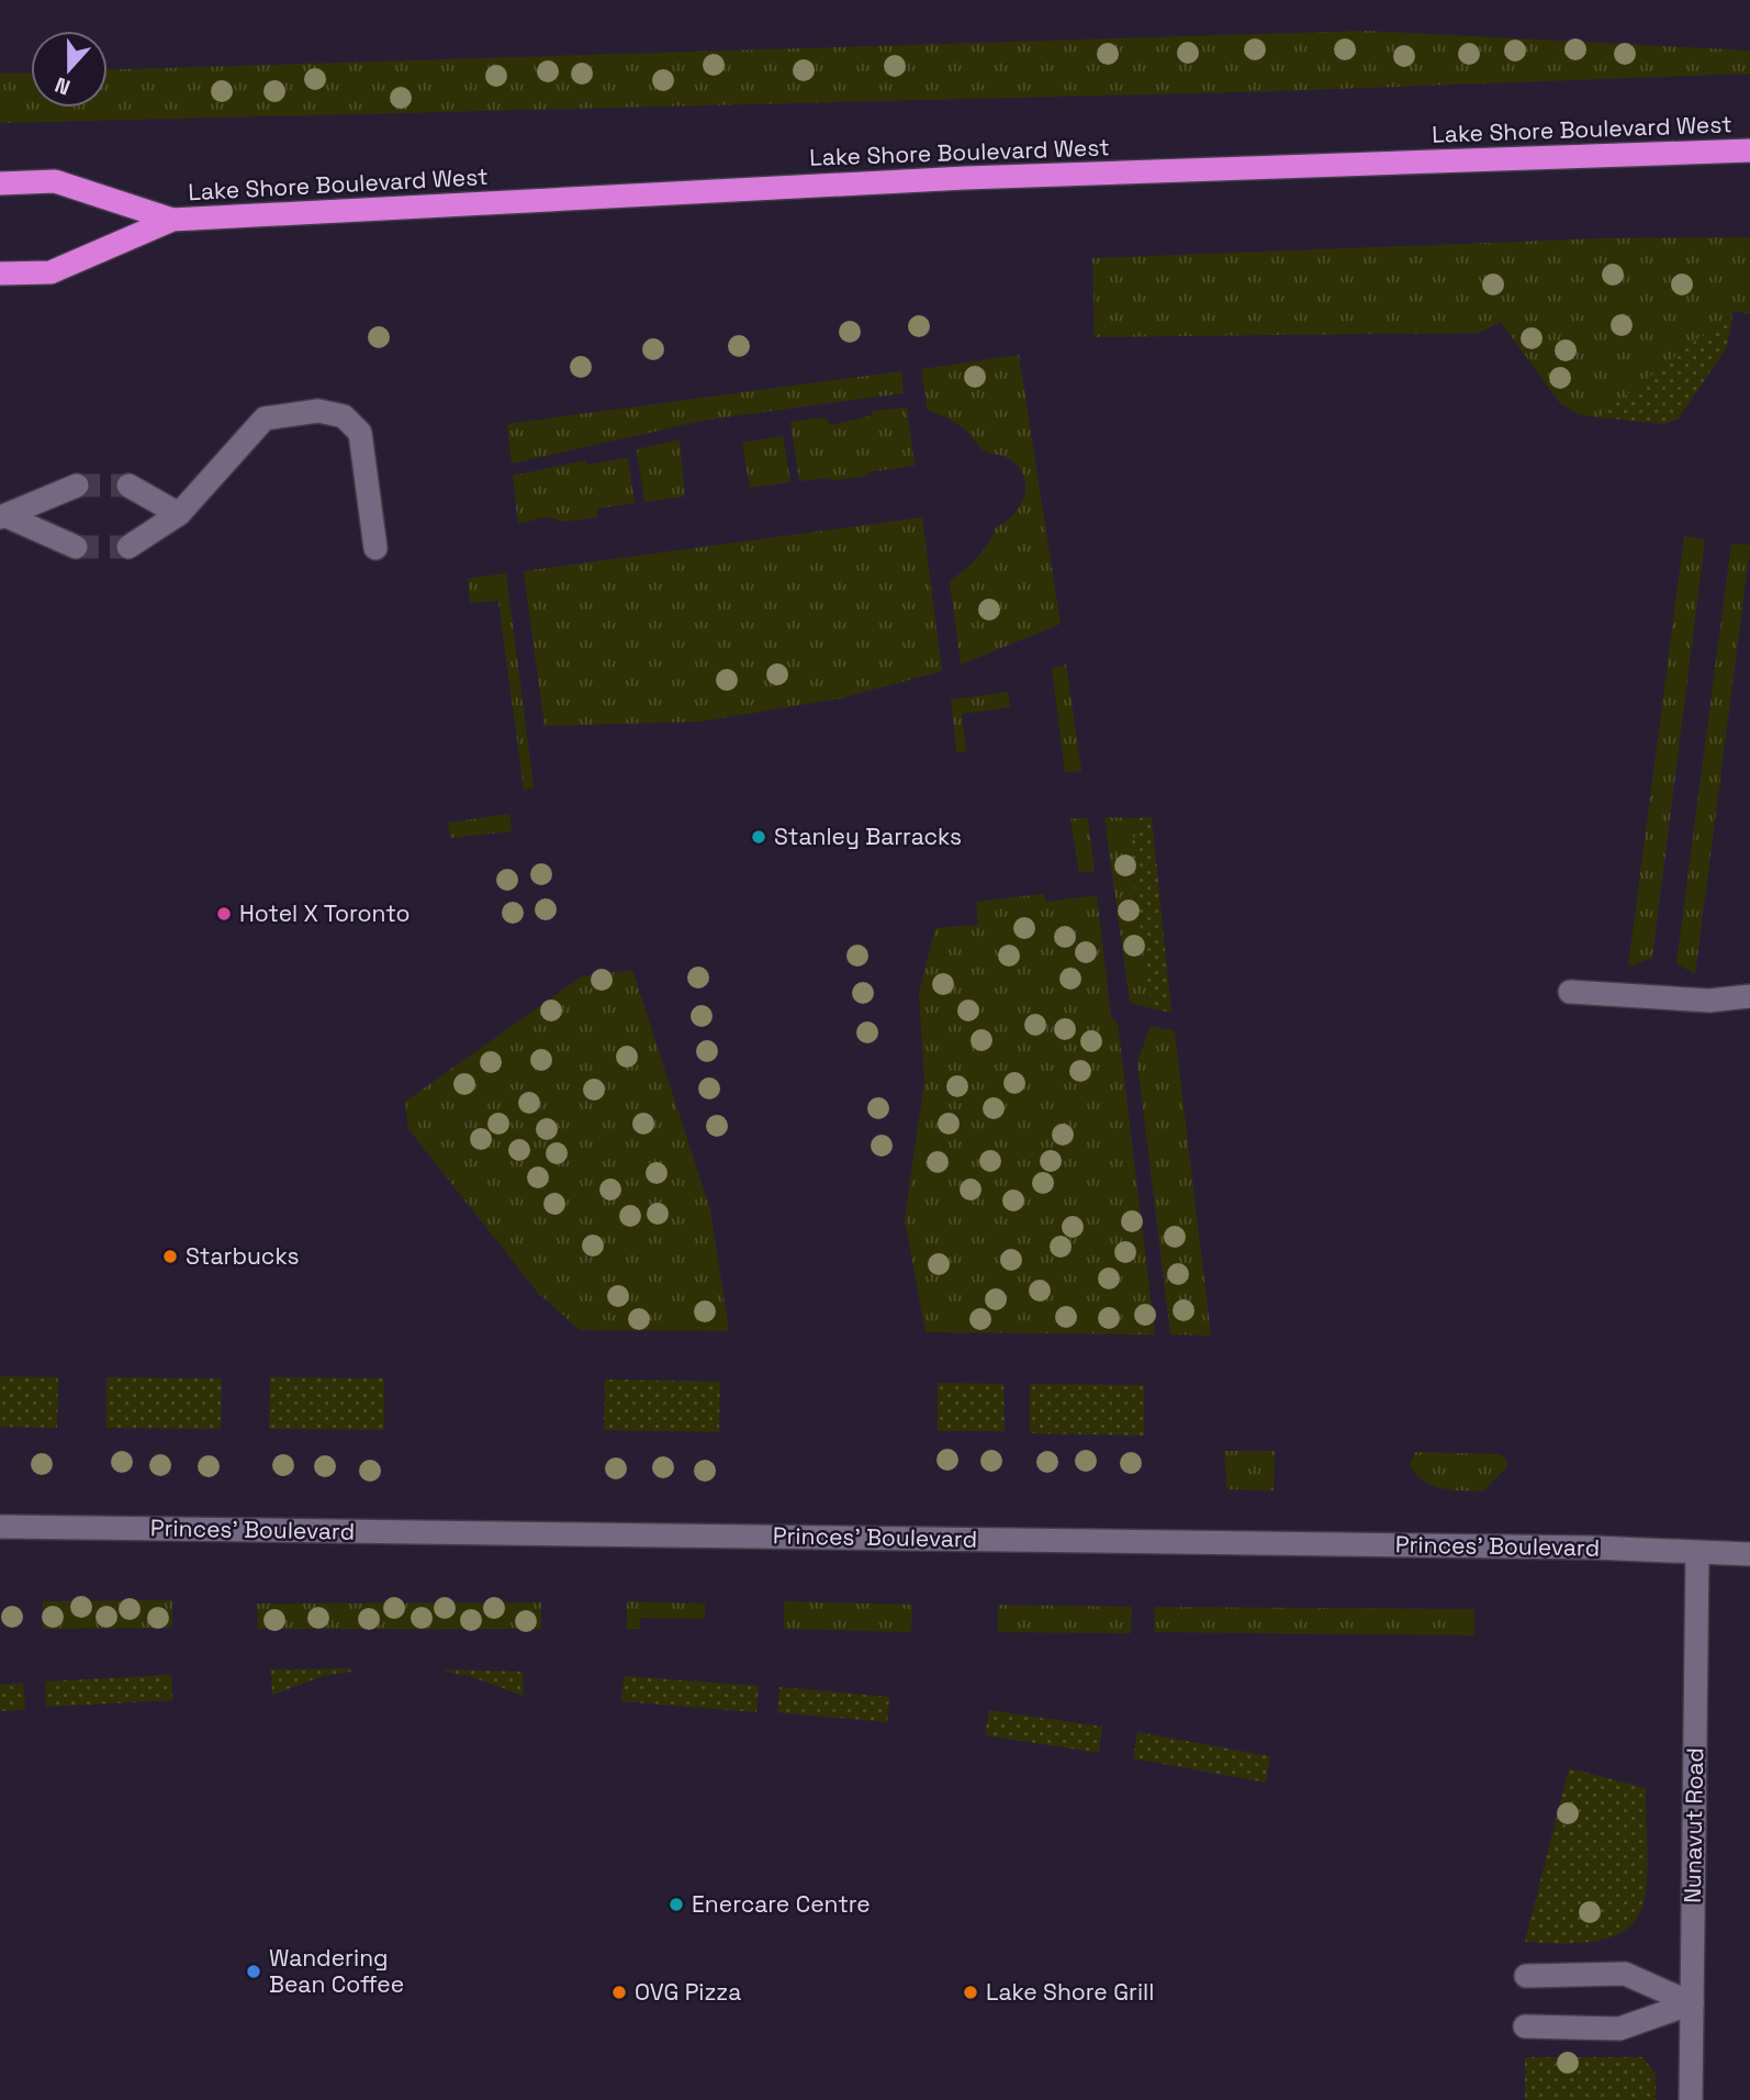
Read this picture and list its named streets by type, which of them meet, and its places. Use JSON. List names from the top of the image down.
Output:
{
  "streets": {
    "highway": ["Lake Shore Boulevard West"],
    "street": ["Princes' Boulevard", "Nunavut Road"]
  },
  "crossings": [
    ["Princes' Boulevard", "Nunavut Road"]
  ],
  "places": [
    "Stanley Barracks",
    "Hotel X Toronto",
    "Starbucks",
    "Enercare Centre",
    "Wandering Bean Coffee",
    "OVG Pizza",
    "Lake Shore Grill"
  ],
  "north": "bottom"
}
